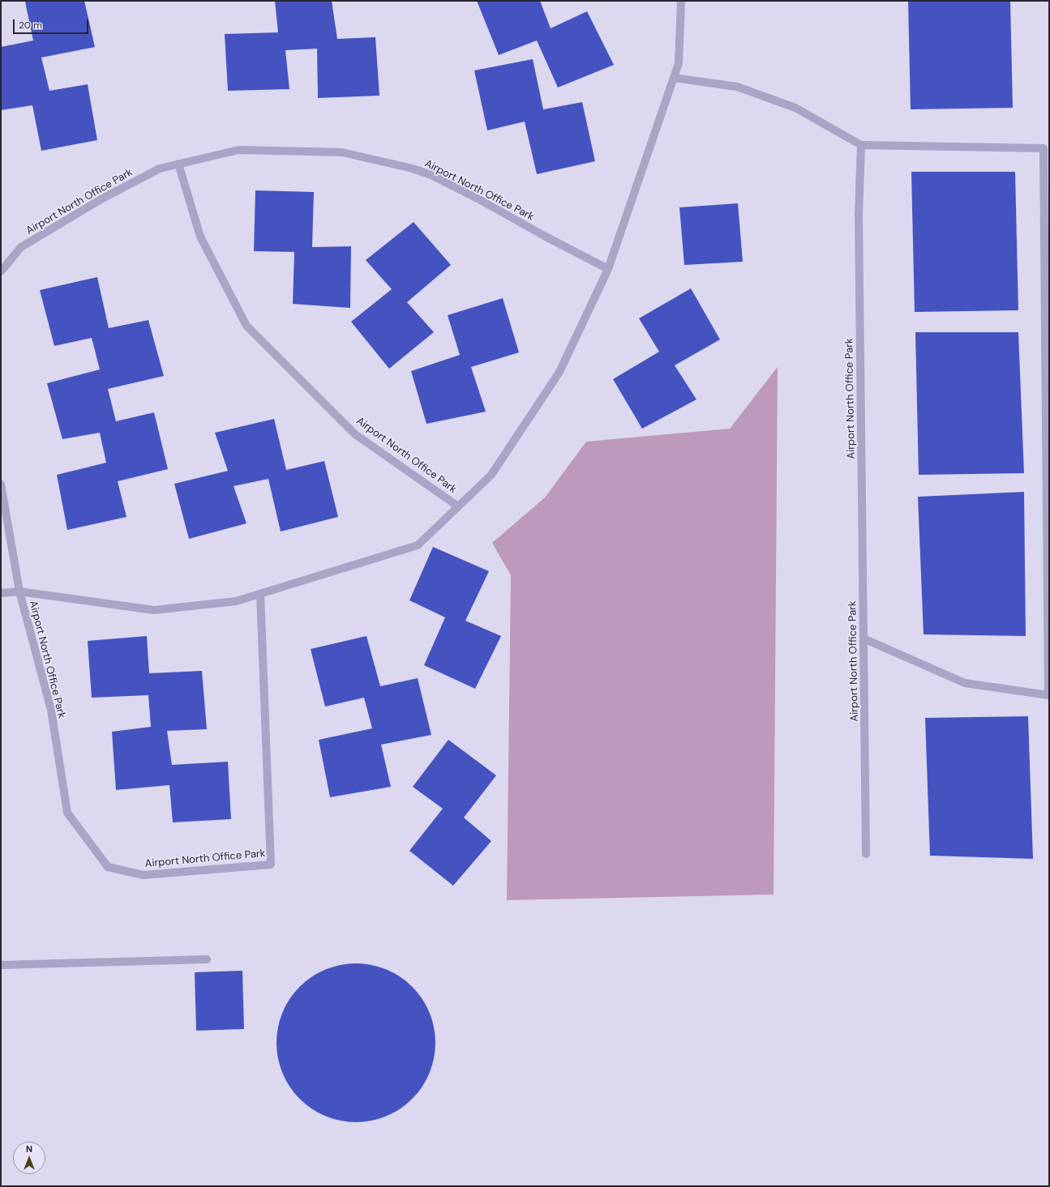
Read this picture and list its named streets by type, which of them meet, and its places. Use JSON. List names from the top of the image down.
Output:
{
  "streets": {
    "street": ["Airport North Office Park"]
  },
  "scale_bar": "20 m",
  "north": "top"
}
